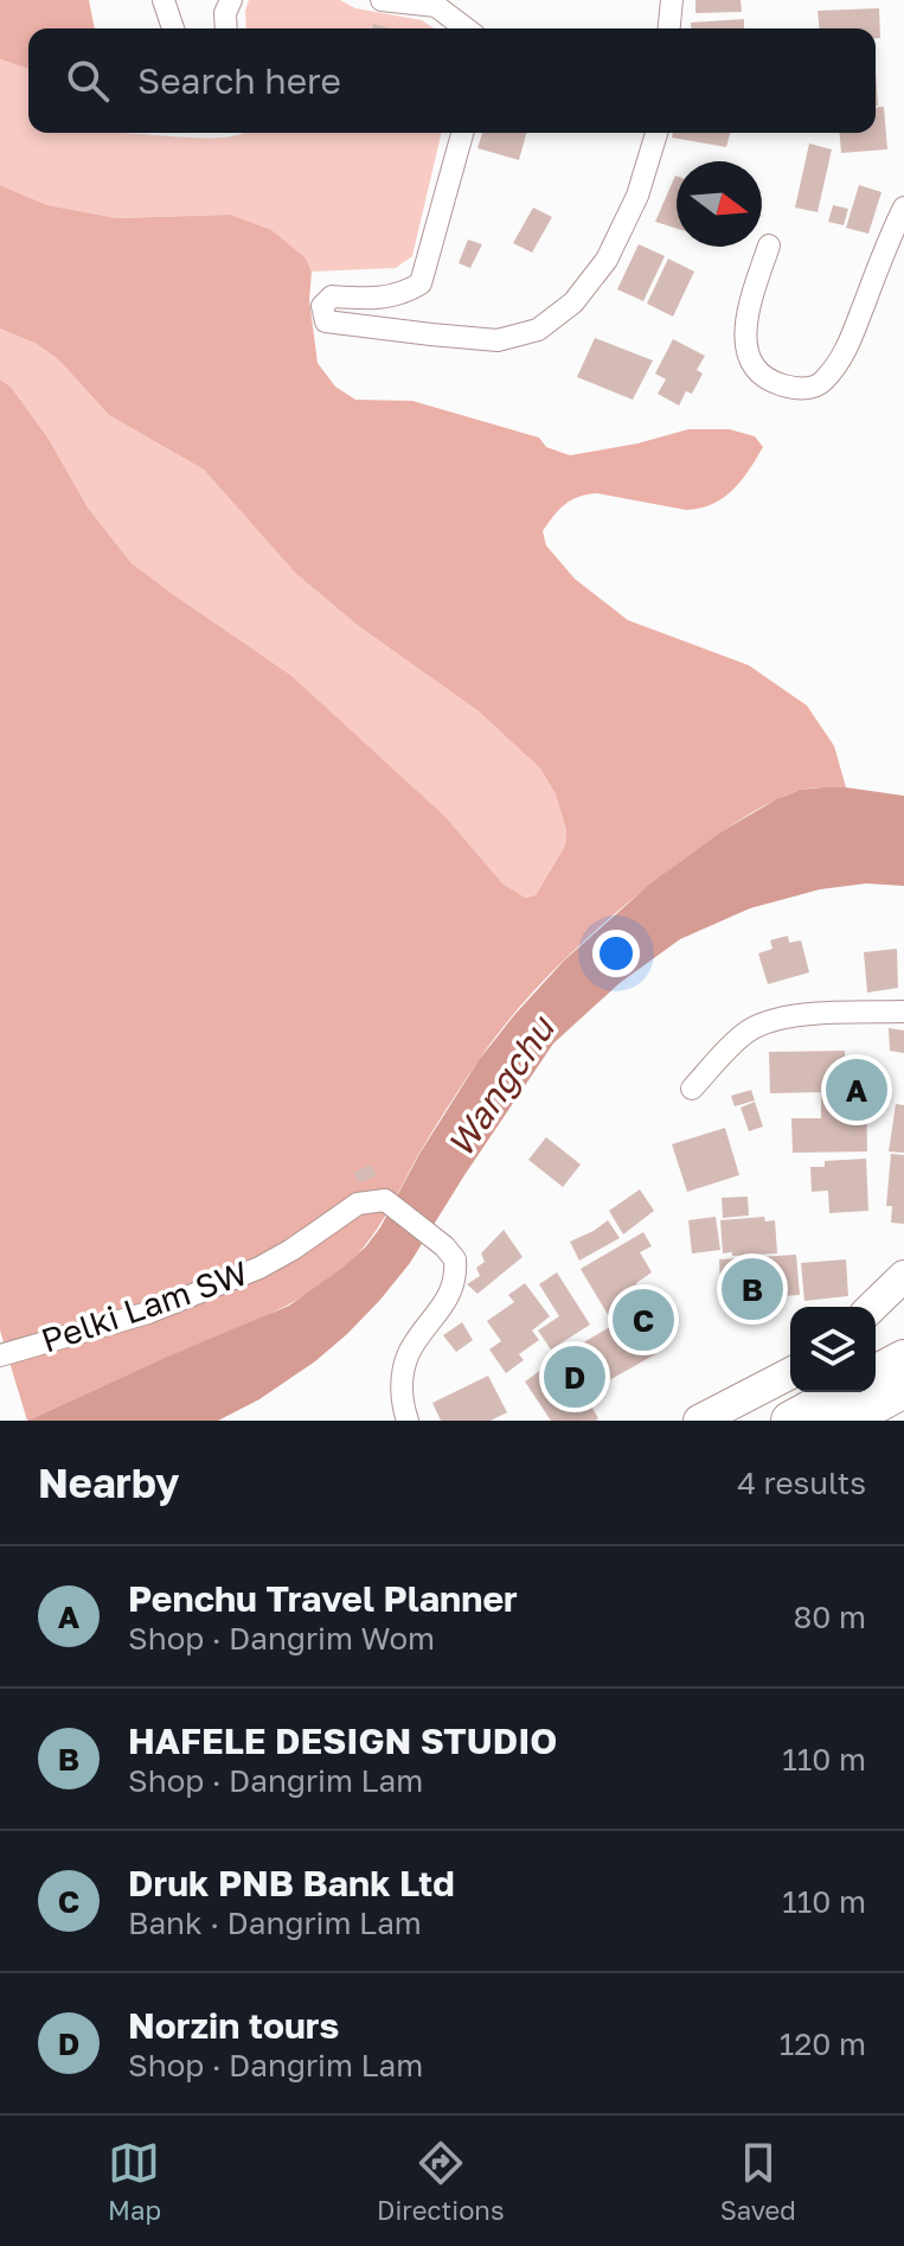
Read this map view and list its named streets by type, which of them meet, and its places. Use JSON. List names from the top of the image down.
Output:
{
  "streets": {
    "street": ["Pelki Lam SW"]
  },
  "water": ["Wangchu"],
  "north": "right",
  "page": {
    "search": "Search here",
    "pins": [
      "A",
      "B",
      "C",
      "D"
    ],
    "heading": ["Nearby", "4 results"],
    "list": [
      {
        "mark": "A",
        "name": "Penchu Travel Planner",
        "note": "Shop · Dangrim Wom",
        "value": "80 m"
      },
      {
        "mark": "B",
        "name": "HAFELE DESIGN STUDIO",
        "note": "Shop · Dangrim Lam",
        "value": "110 m"
      },
      {
        "mark": "C",
        "name": "Druk PNB Bank Ltd",
        "note": "Bank · Dangrim Lam",
        "value": "110 m"
      },
      {
        "mark": "D",
        "name": "Norzin tours",
        "note": "Shop · Dangrim Lam",
        "value": "120 m"
      }
    ],
    "nav": ["Map", "Directions", "Saved"]
  }
}
